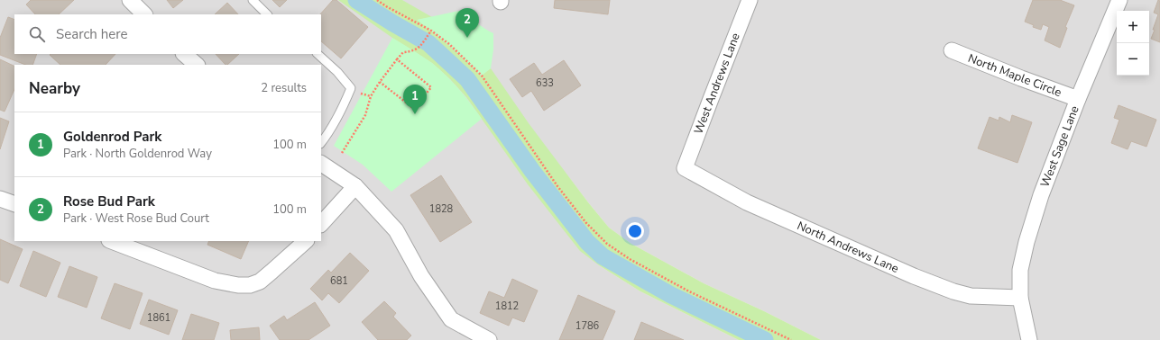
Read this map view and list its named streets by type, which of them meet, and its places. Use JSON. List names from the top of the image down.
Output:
{
  "streets": {
    "street": [
      "North Maple Circle",
      "West Andrews Lane",
      "West Sage Lane",
      "North Andrews Lane"
    ]
  },
  "crossings": [
    ["North Maple Circle", "West Sage Lane"],
    ["West Andrews Lane", "North Andrews Lane"],
    ["West Sage Lane", "North Andrews Lane"]
  ],
  "house_numbers": [
    "633",
    "1828",
    "681",
    "1812",
    "1861",
    "1786"
  ],
  "page": {
    "pins": ["2", "1"],
    "map_buttons": ["+", "−"],
    "search": "Search here",
    "heading": ["Nearby", "2 results"],
    "list": [
      {
        "mark": "1",
        "name": "Goldenrod Park",
        "note": "Park · North Goldenrod Way",
        "value": "100 m"
      },
      {
        "mark": "2",
        "name": "Rose Bud Park",
        "note": "Park · West Rose Bud Court",
        "value": "100 m"
      }
    ]
  }
}
